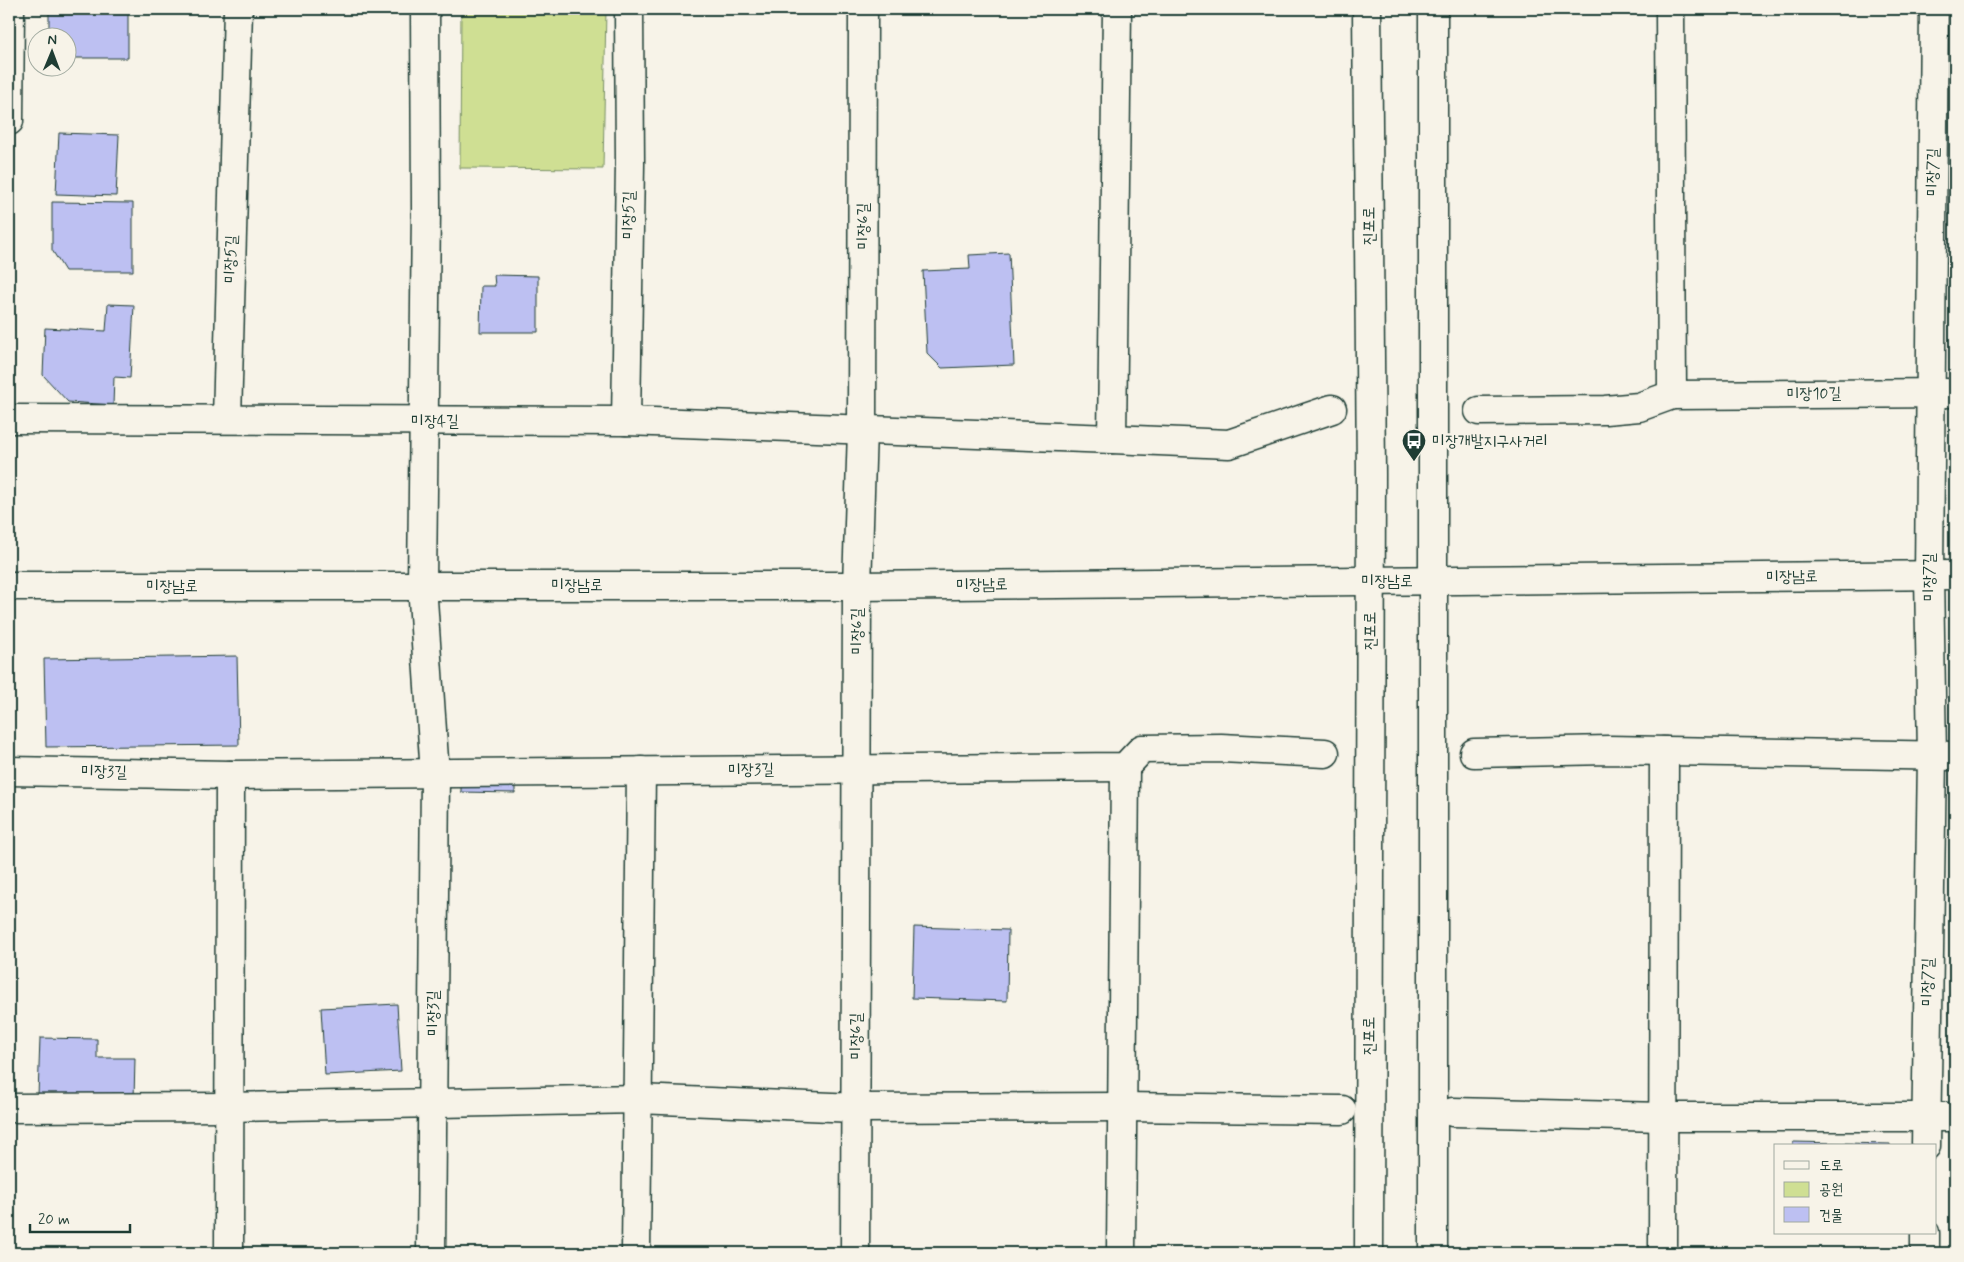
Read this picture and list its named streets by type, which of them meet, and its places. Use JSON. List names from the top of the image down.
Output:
{
  "streets": {
    "street": [
      "미장7길",
      "미장5길",
      "미장6길",
      "진포로",
      "미장10길",
      "미장4길",
      "미장남로",
      "미장3길"
    ]
  },
  "crossings": [
    ["미장7길", "미장10길"],
    ["미장7길", "미장남로"],
    ["미장5길", "미장4길"],
    ["미장6길", "미장4길"],
    ["미장6길", "미장남로"],
    ["미장6길", "미장3길"],
    ["진포로", "미장남로"]
  ],
  "places": {
    "bus stop": ["미장개발지구사거리"]
  },
  "legend": ["도로", "공원", "건물"],
  "scale_bar": "20 m",
  "north": "top"
}
